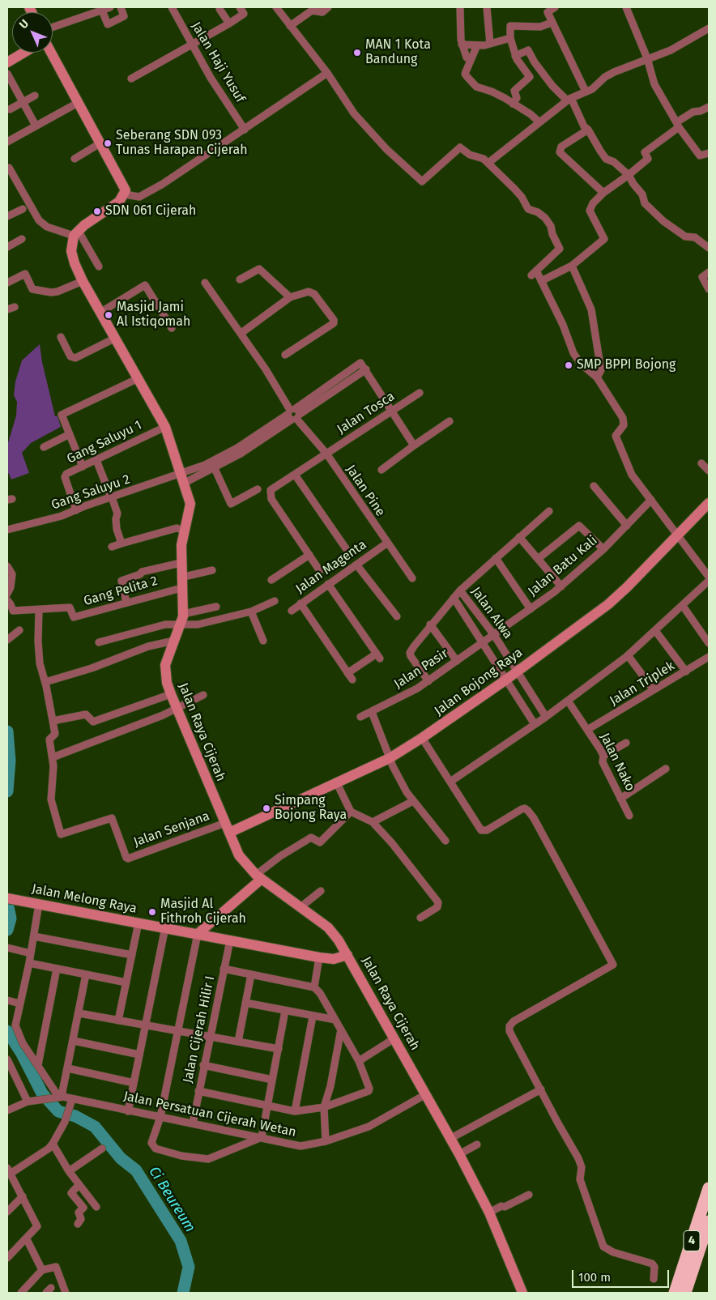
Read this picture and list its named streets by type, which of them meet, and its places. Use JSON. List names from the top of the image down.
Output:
{
  "streets": {
    "highway": ["4"],
    "main road": ["Jalan Bojong Raya", "Jalan Raya Cijerah", "Jalan Melong Raya"],
    "street": [
      "Jalan Haji Yusuf",
      "Jalan Tosca",
      "Gang Saluyu 1",
      "Jalan Pine",
      "Gang Saluyu 2",
      "Jalan Batu Kali",
      "Jalan Magenta",
      "Gang Pelita 2",
      "Jalan Alwa",
      "Jalan Pasir",
      "Jalan Triplek",
      "Jalan Nako",
      "Jalan Senjana",
      "Jalan Cijerah Hilir I",
      "Jalan Persatuan Cijerah Wetan"
    ]
  },
  "crossings": [
    ["Jalan Tosca", "Jalan Pine"],
    ["Jalan Tosca", "Gang Saluyu 2"],
    ["Gang Saluyu 1", "Gang Saluyu 2"],
    ["Gang Saluyu 1", "Jalan Raya Cijerah"],
    ["Jalan Pine", "Gang Saluyu 2"],
    ["Jalan Pine", "Jalan Magenta"],
    ["Gang Saluyu 2", "Jalan Raya Cijerah"],
    ["Jalan Batu Kali", "Jalan Alwa"],
    ["Jalan Batu Kali", "Jalan Pasir"],
    ["Gang Pelita 2", "Jalan Raya Cijerah"],
    ["Jalan Alwa", "Jalan Pasir"],
    ["Jalan Alwa", "Jalan Bojong Raya"],
    ["Jalan Bojong Raya", "Jalan Raya Cijerah"],
    ["Jalan Bojong Raya", "Jalan Senjana"],
    ["Jalan Triplek", "Jalan Nako"],
    ["Jalan Raya Cijerah", "Jalan Senjana"],
    ["Jalan Raya Cijerah", "Jalan Melong Raya"],
    ["Jalan Raya Cijerah", "Jalan Persatuan Cijerah Wetan"],
    ["Jalan Melong Raya", "Jalan Cijerah Hilir I"],
    ["Jalan Cijerah Hilir I", "Jalan Persatuan Cijerah Wetan"]
  ],
  "water": ["Ci Beureum"],
  "places": [
    "MAN 1 Kota Bandung",
    "Seberang SDN 093 Tunas Harapan Cijerah",
    "SDN 061 Cijerah",
    "Masjid Jami Al Istiqomah",
    "SMP BPPI Bojong",
    "Simpang Bojong Raya",
    "Masjid Al Fithroh Cijerah"
  ],
  "scale_bar": "100 m",
  "north": "top left"
}
